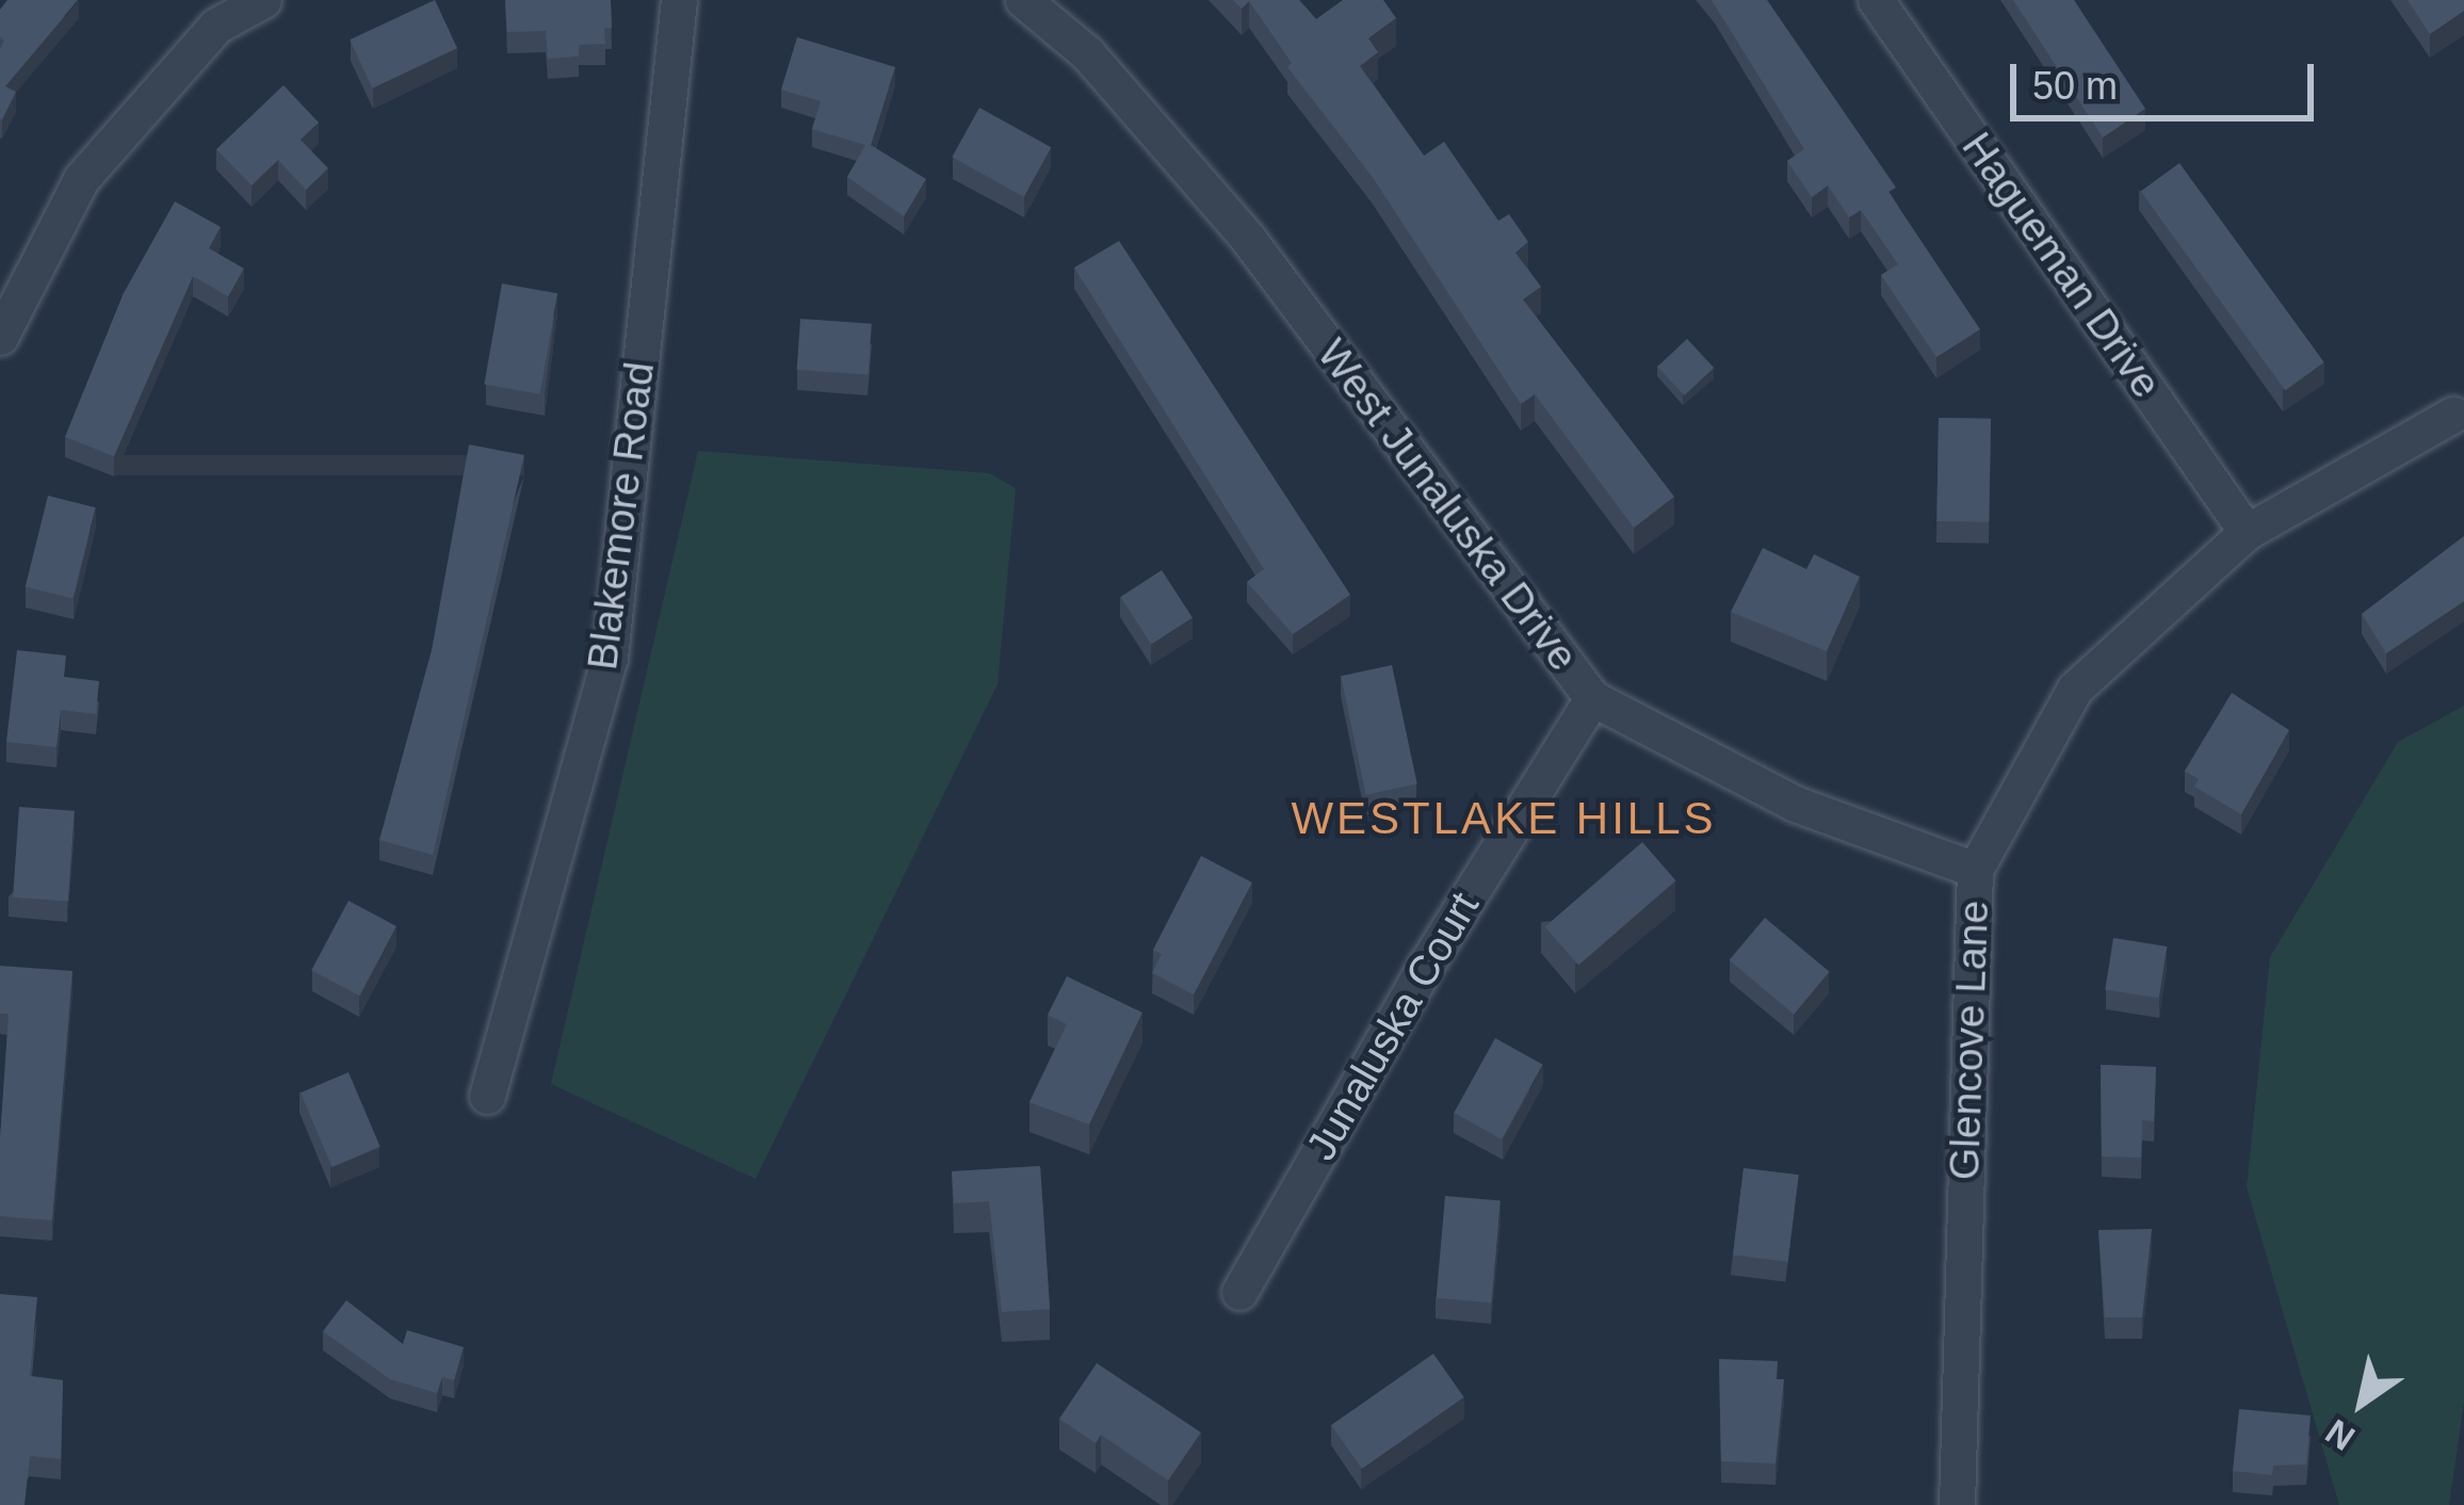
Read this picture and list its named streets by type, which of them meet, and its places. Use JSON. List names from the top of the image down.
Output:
{
  "streets": {
    "street": [
      "Hagueman Drive",
      "West Junaluska Drive",
      "Blakemore Road",
      "Junaluska Court",
      "Glencove Lane"
    ]
  },
  "crossings": [
    ["Hagueman Drive", "Glencove Lane"],
    ["West Junaluska Drive", "Junaluska Court"],
    ["West Junaluska Drive", "Glencove Lane"]
  ],
  "districts": ["WESTLAKE HILLS"],
  "scale_bar": "50 m",
  "north": "bottom left"
}
